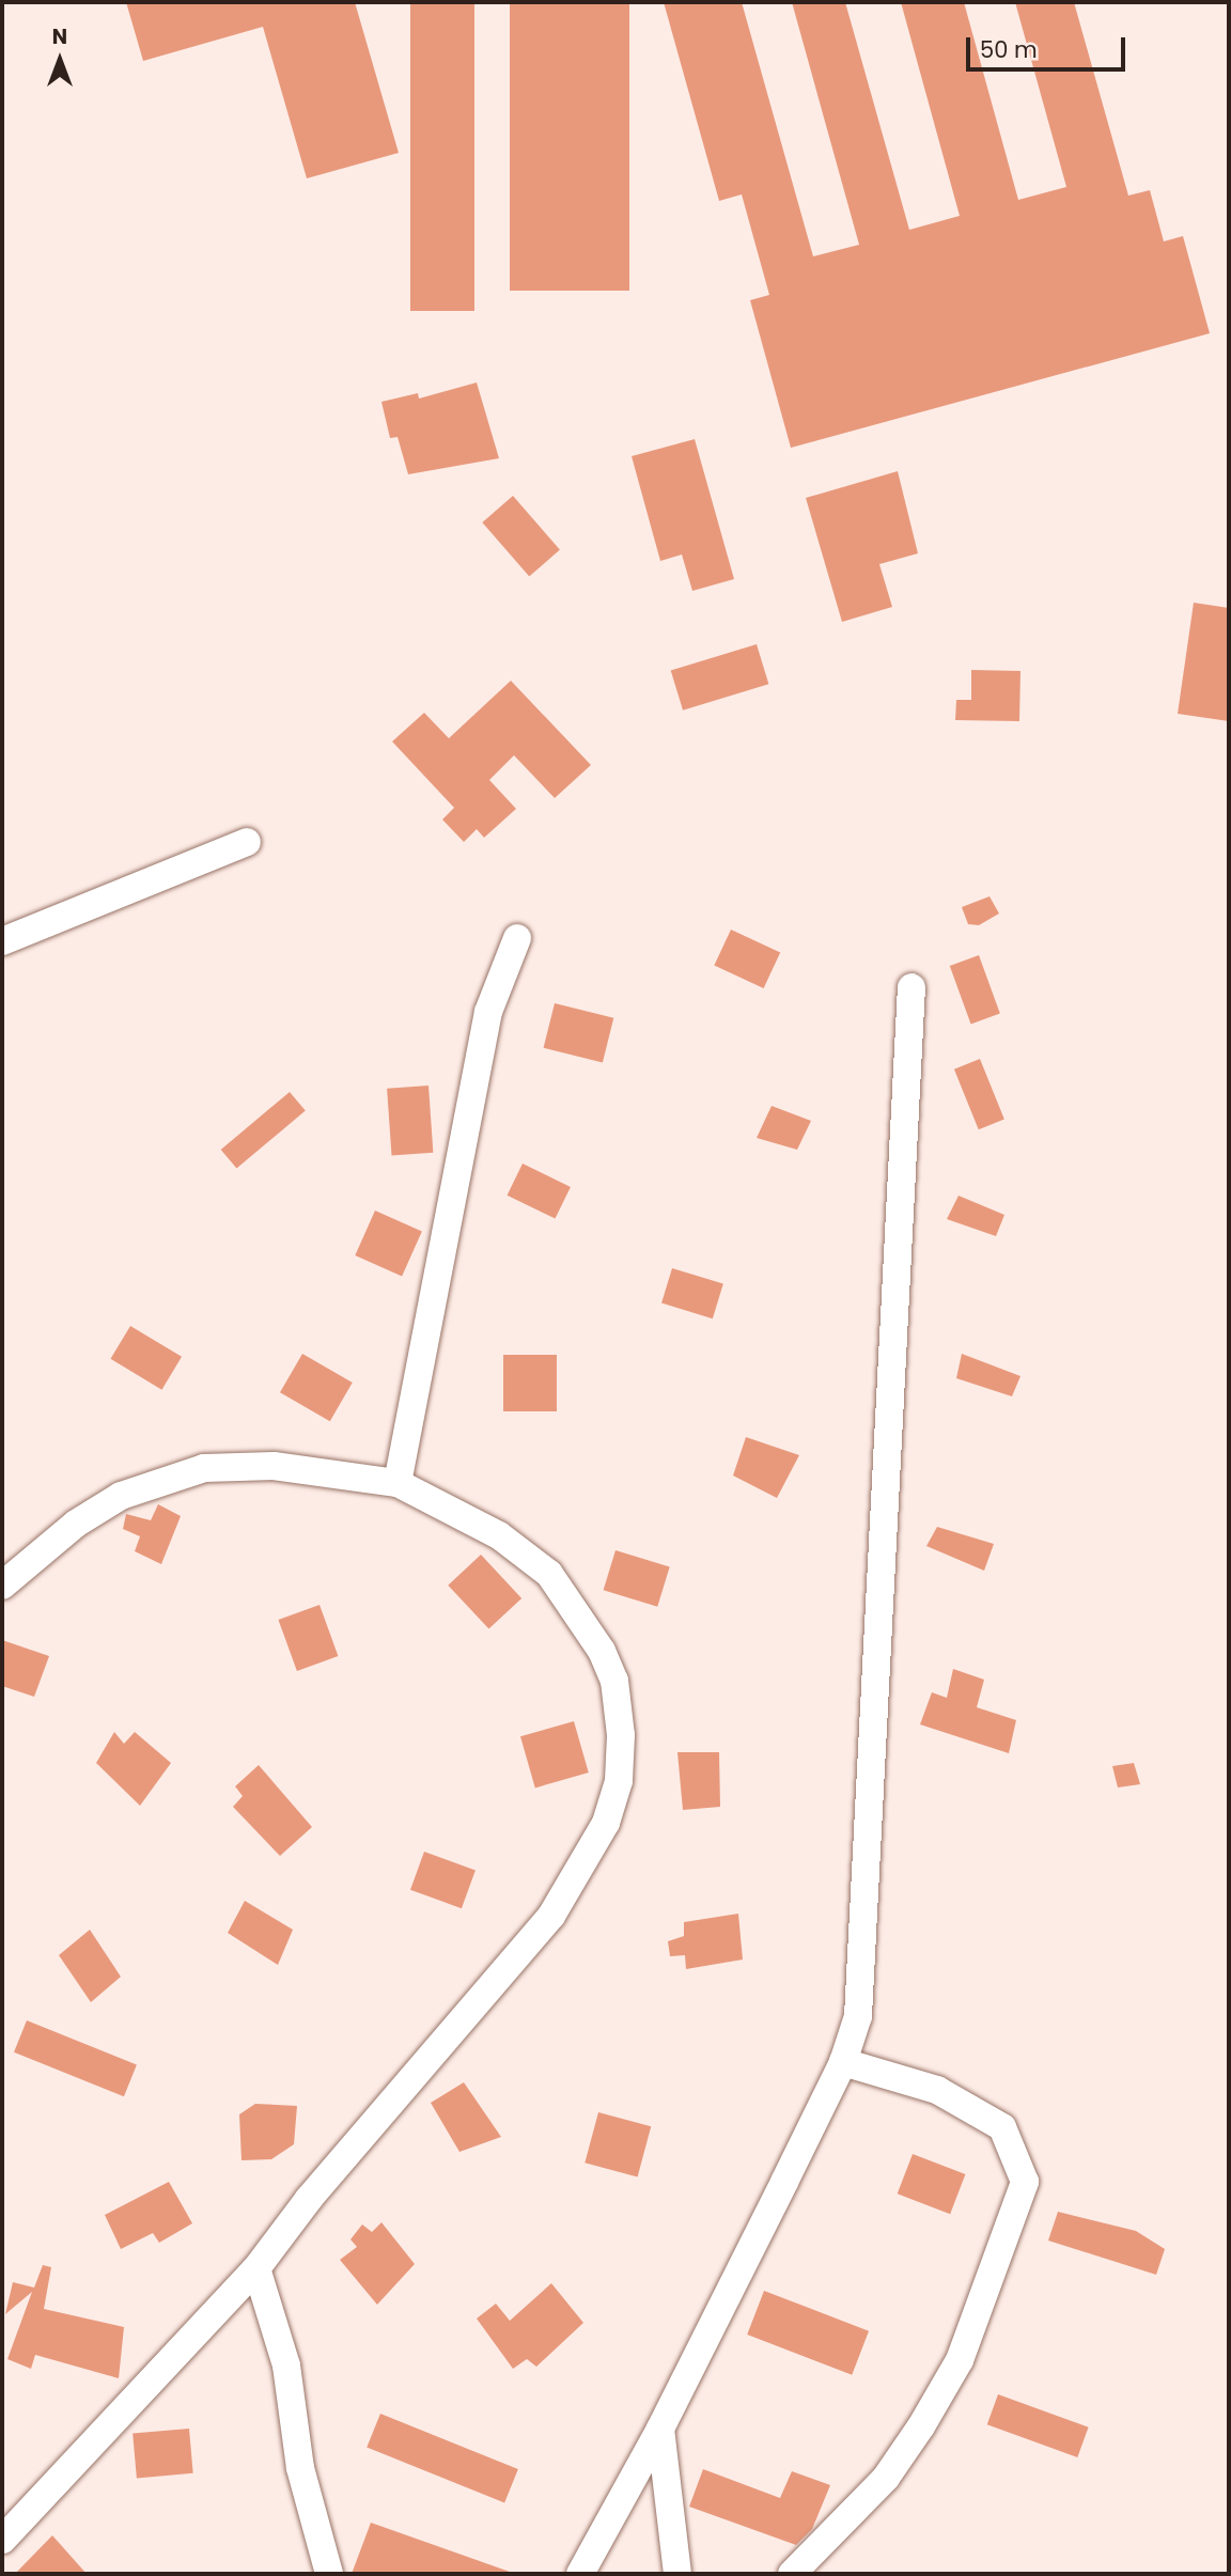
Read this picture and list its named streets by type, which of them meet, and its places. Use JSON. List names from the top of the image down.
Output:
{
  "scale_bar": "50 m",
  "north": "top"
}
